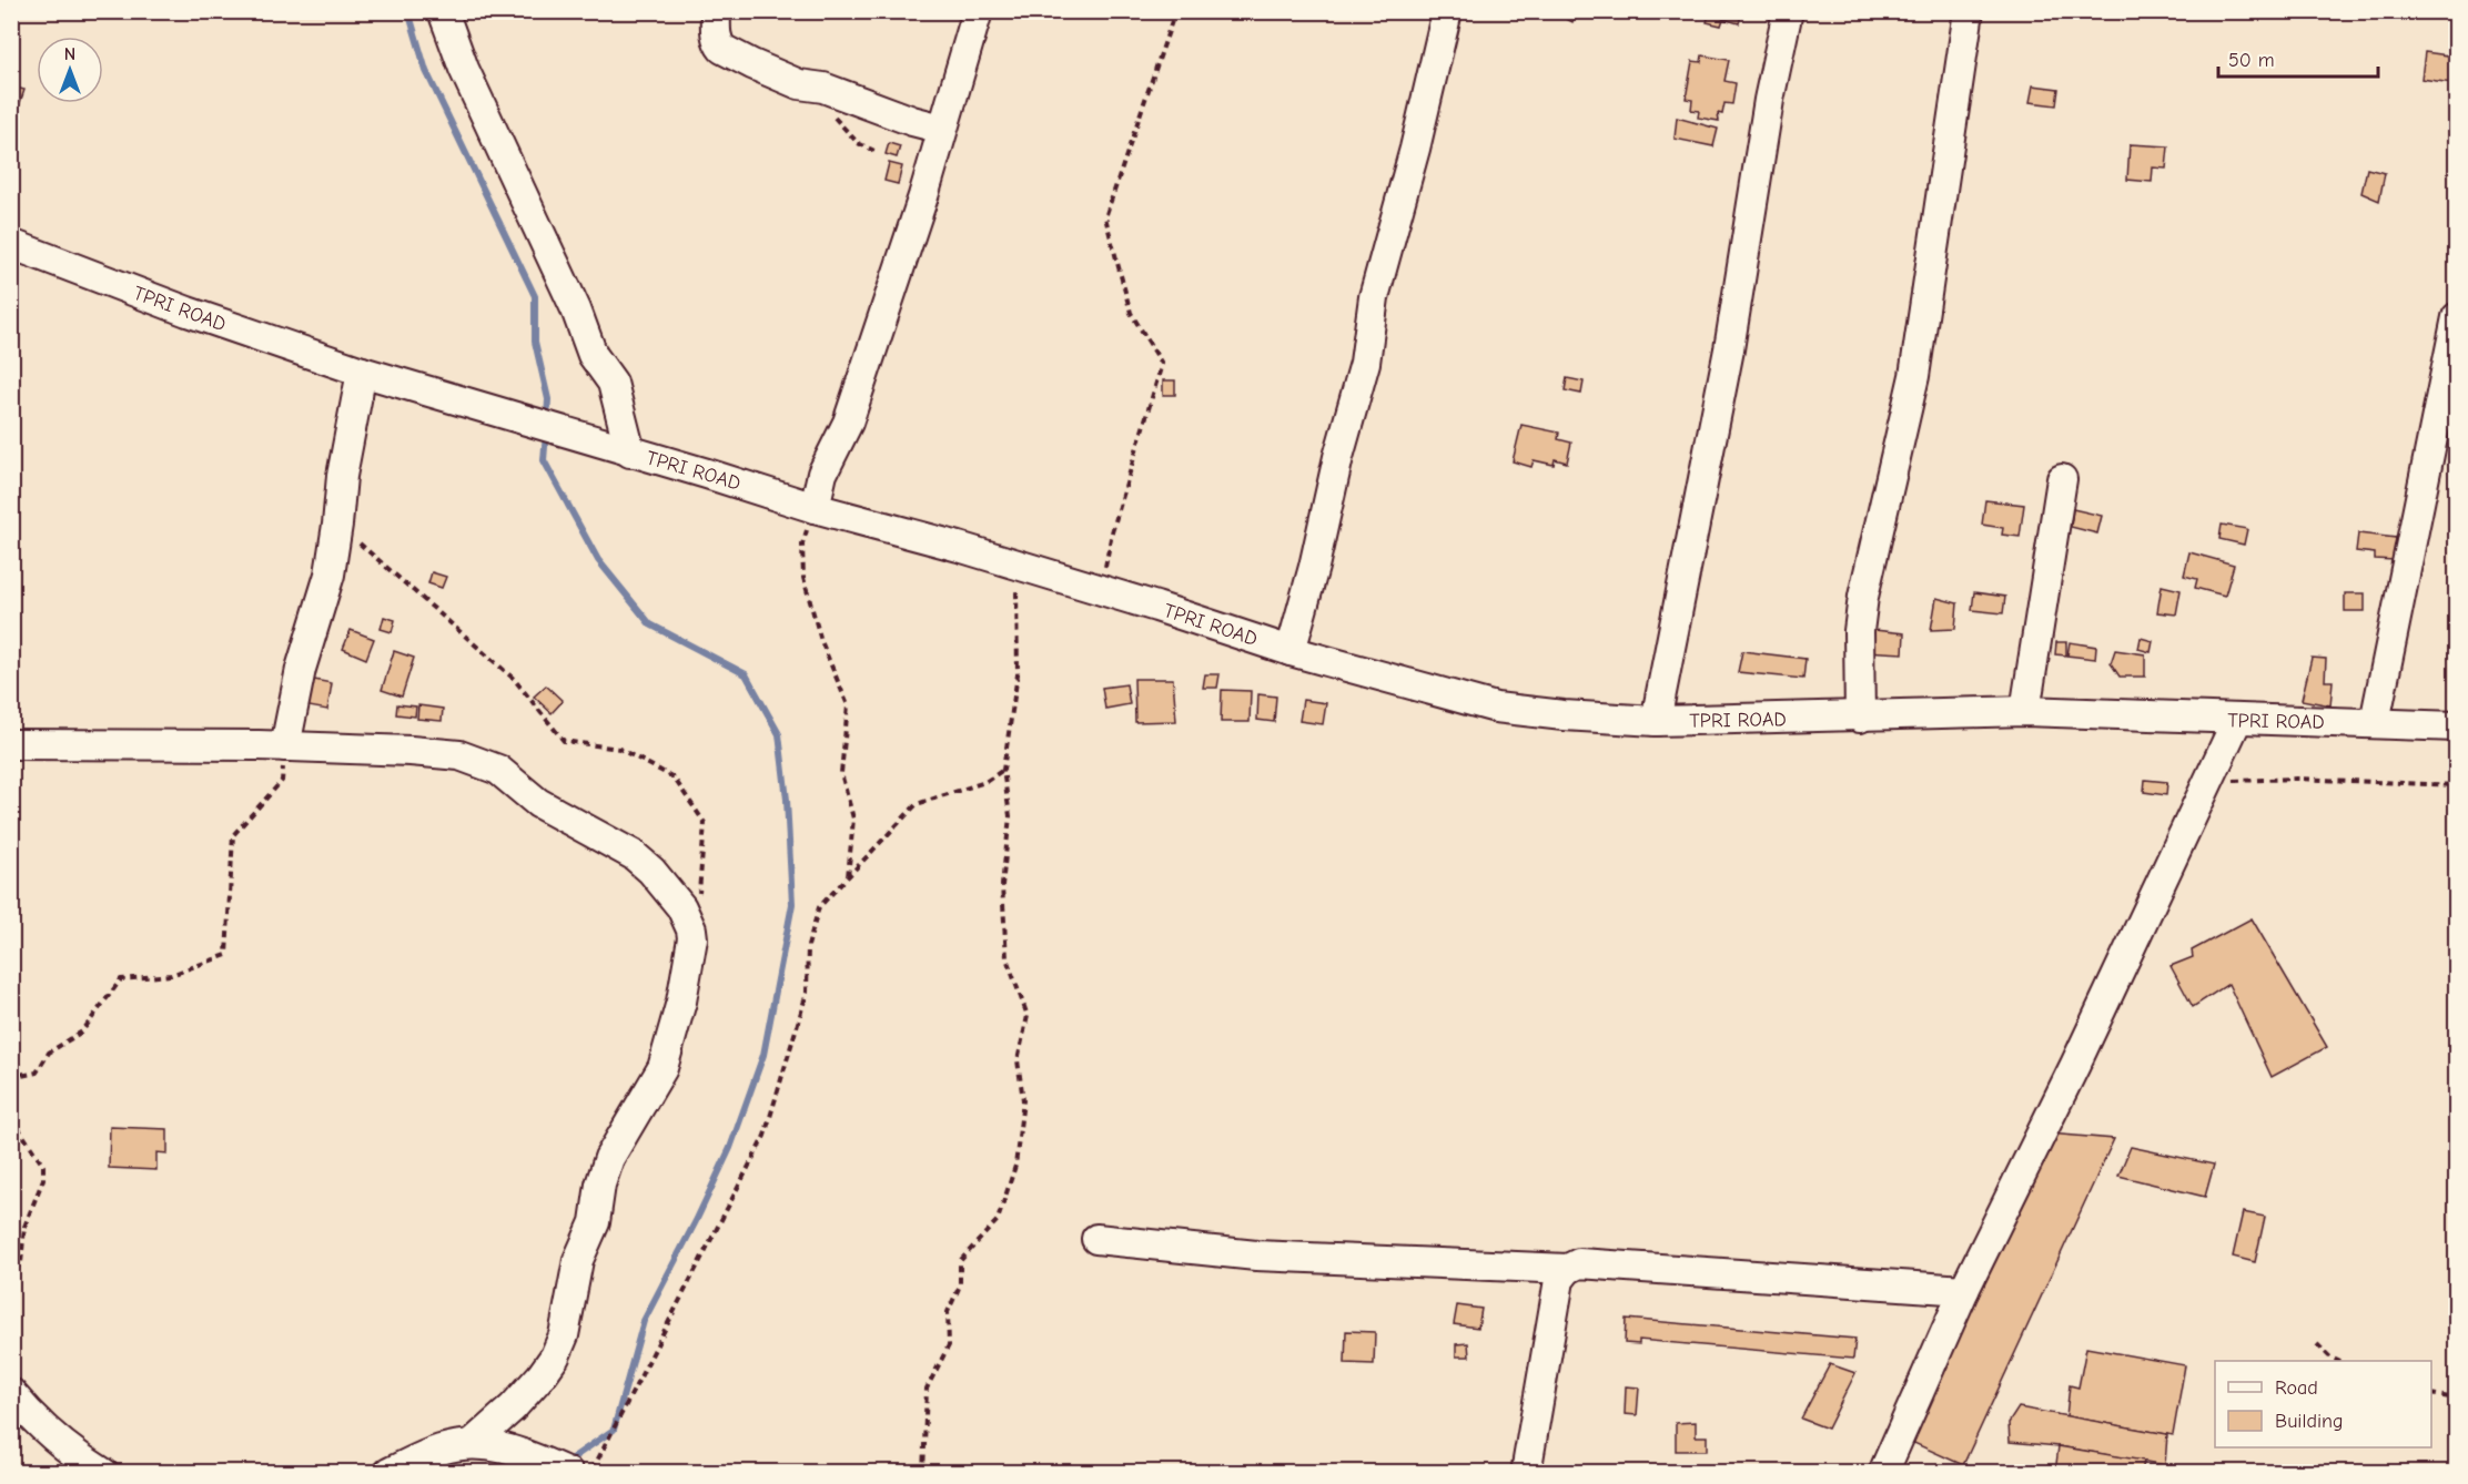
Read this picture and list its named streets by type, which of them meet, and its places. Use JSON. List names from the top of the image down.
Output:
{
  "streets": {
    "street": ["TPRI ROAD"]
  },
  "legend": ["Road", "Building"],
  "scale_bar": "50 m",
  "north": "top"
}
